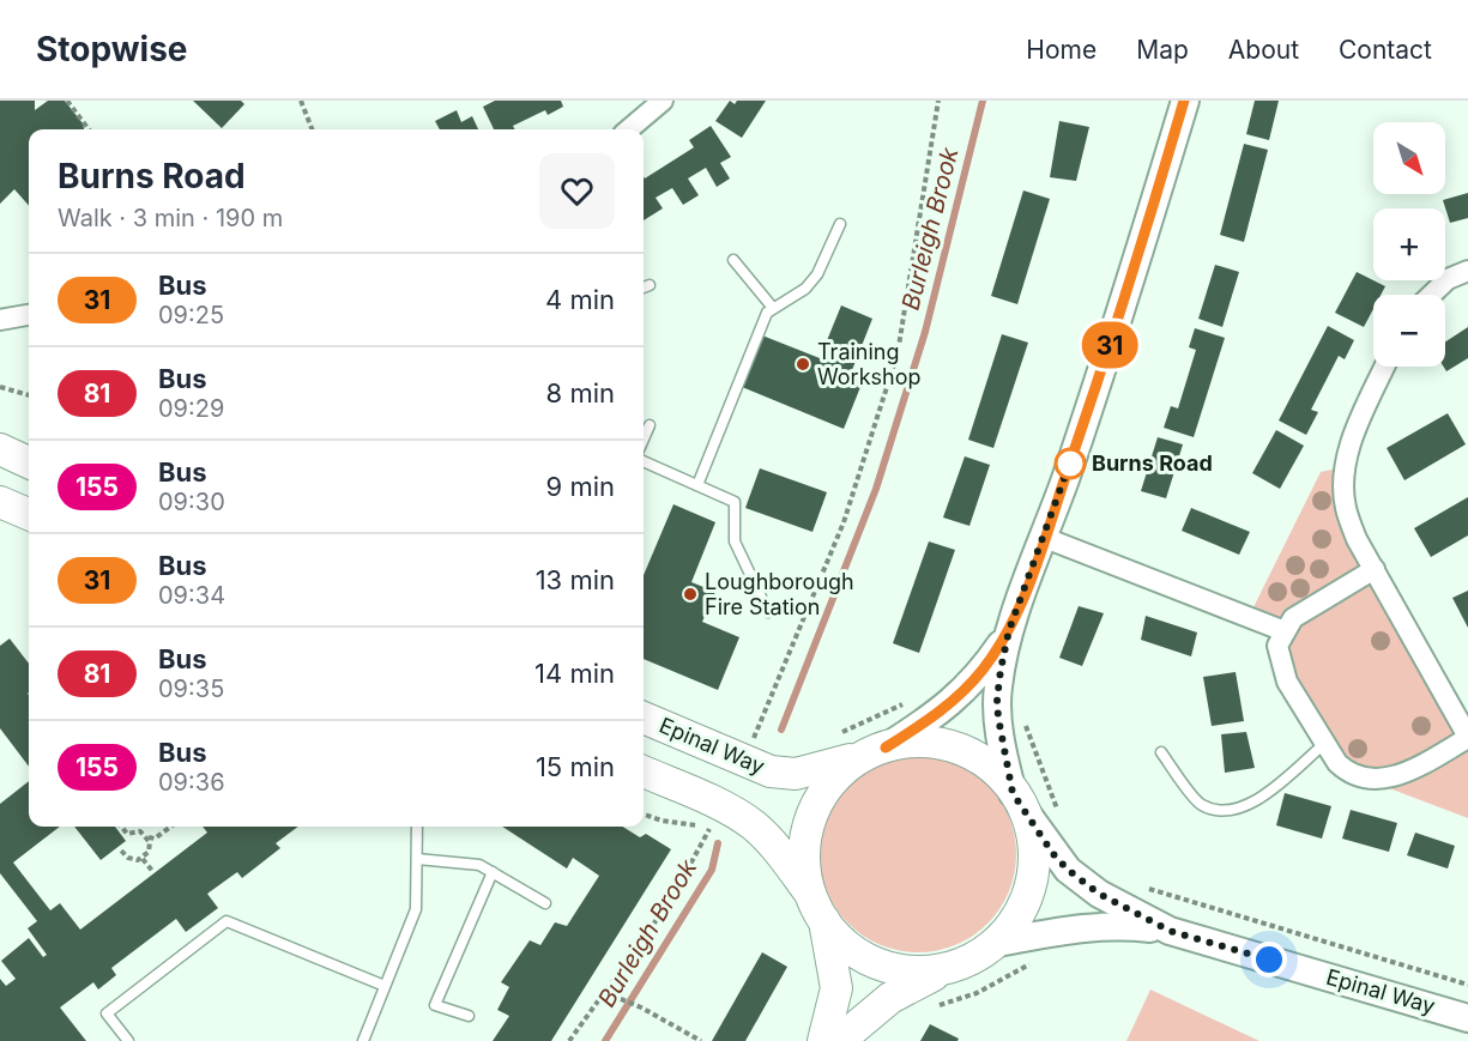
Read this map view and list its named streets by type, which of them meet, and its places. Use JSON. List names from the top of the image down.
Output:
{
  "streets": {
    "main road": ["Epinal Way"]
  },
  "water": ["Burleigh Brook"],
  "places": ["Training Workshop", "Burns Road", "Loughborough Fire Station"],
  "lines": ["bus line 31"],
  "north": "bottom right",
  "page": {
    "header": "Stopwise",
    "nav": [
      "Home",
      "Map",
      "About",
      "Contact"
    ],
    "on_map": "31",
    "map_buttons": ["+", "−"],
    "heading": ["Burns Road", "Walk · 3 min · 190 m"],
    "list": [
      {
        "mark": "31",
        "name": "Bus",
        "note": "09:25",
        "value": "4 min"
      },
      {
        "mark": "81",
        "name": "Bus",
        "note": "09:29",
        "value": "8 min"
      },
      {
        "mark": "155",
        "name": "Bus",
        "note": "09:30",
        "value": "9 min"
      },
      {
        "mark": "31",
        "name": "Bus",
        "note": "09:34",
        "value": "13 min"
      },
      {
        "mark": "81",
        "name": "Bus",
        "note": "09:35",
        "value": "14 min"
      },
      {
        "mark": "155",
        "name": "Bus",
        "note": "09:36",
        "value": "15 min"
      }
    ]
  }
}
